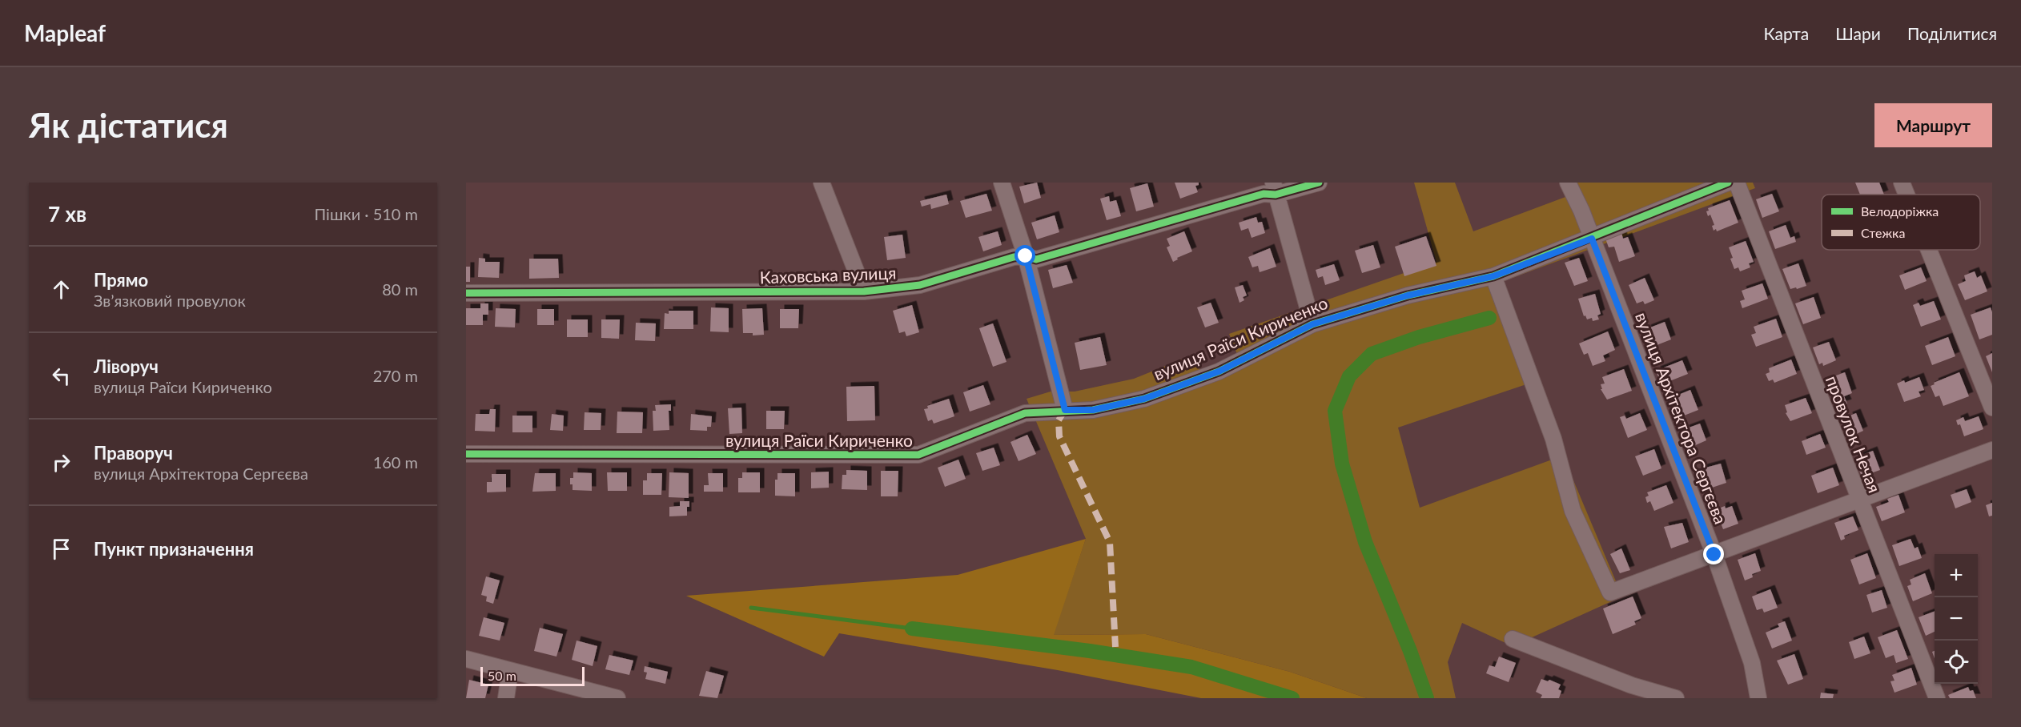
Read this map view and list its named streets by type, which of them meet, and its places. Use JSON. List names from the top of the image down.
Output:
{
  "streets": {
    "street": [
      "Каховська вулиця",
      "вулиця Раїси Кириченко",
      "вулиця Архітектора Сергєєва",
      "провулок Нечая"
    ]
  },
  "crossings": [
    ["вулиця Раїси Кириченко", "вулиця Архітектора Сергєєва"]
  ],
  "legend": ["Велодоріжка", "Стежка"],
  "scale_bar": "50 m",
  "page": {
    "header": "Mapleaf",
    "nav": ["Карта", "Шари", "Поділитися"],
    "buttons": "Маршрут",
    "title": "Як дістатися",
    "heading": ["7 хв", "Пішки · 510 m"],
    "list": [
      ["Прямо", "Звʼязковий провулок", "80 m"],
      ["Ліворуч", "вулиця Раїси Кириченко", "270 m"],
      ["Праворуч", "вулиця Архітектора Сергєєва", "160 m"],
      "Пункт призначення"
    ],
    "map_buttons": ["+", "−"],
    "scale": "50 m"
  }
}
